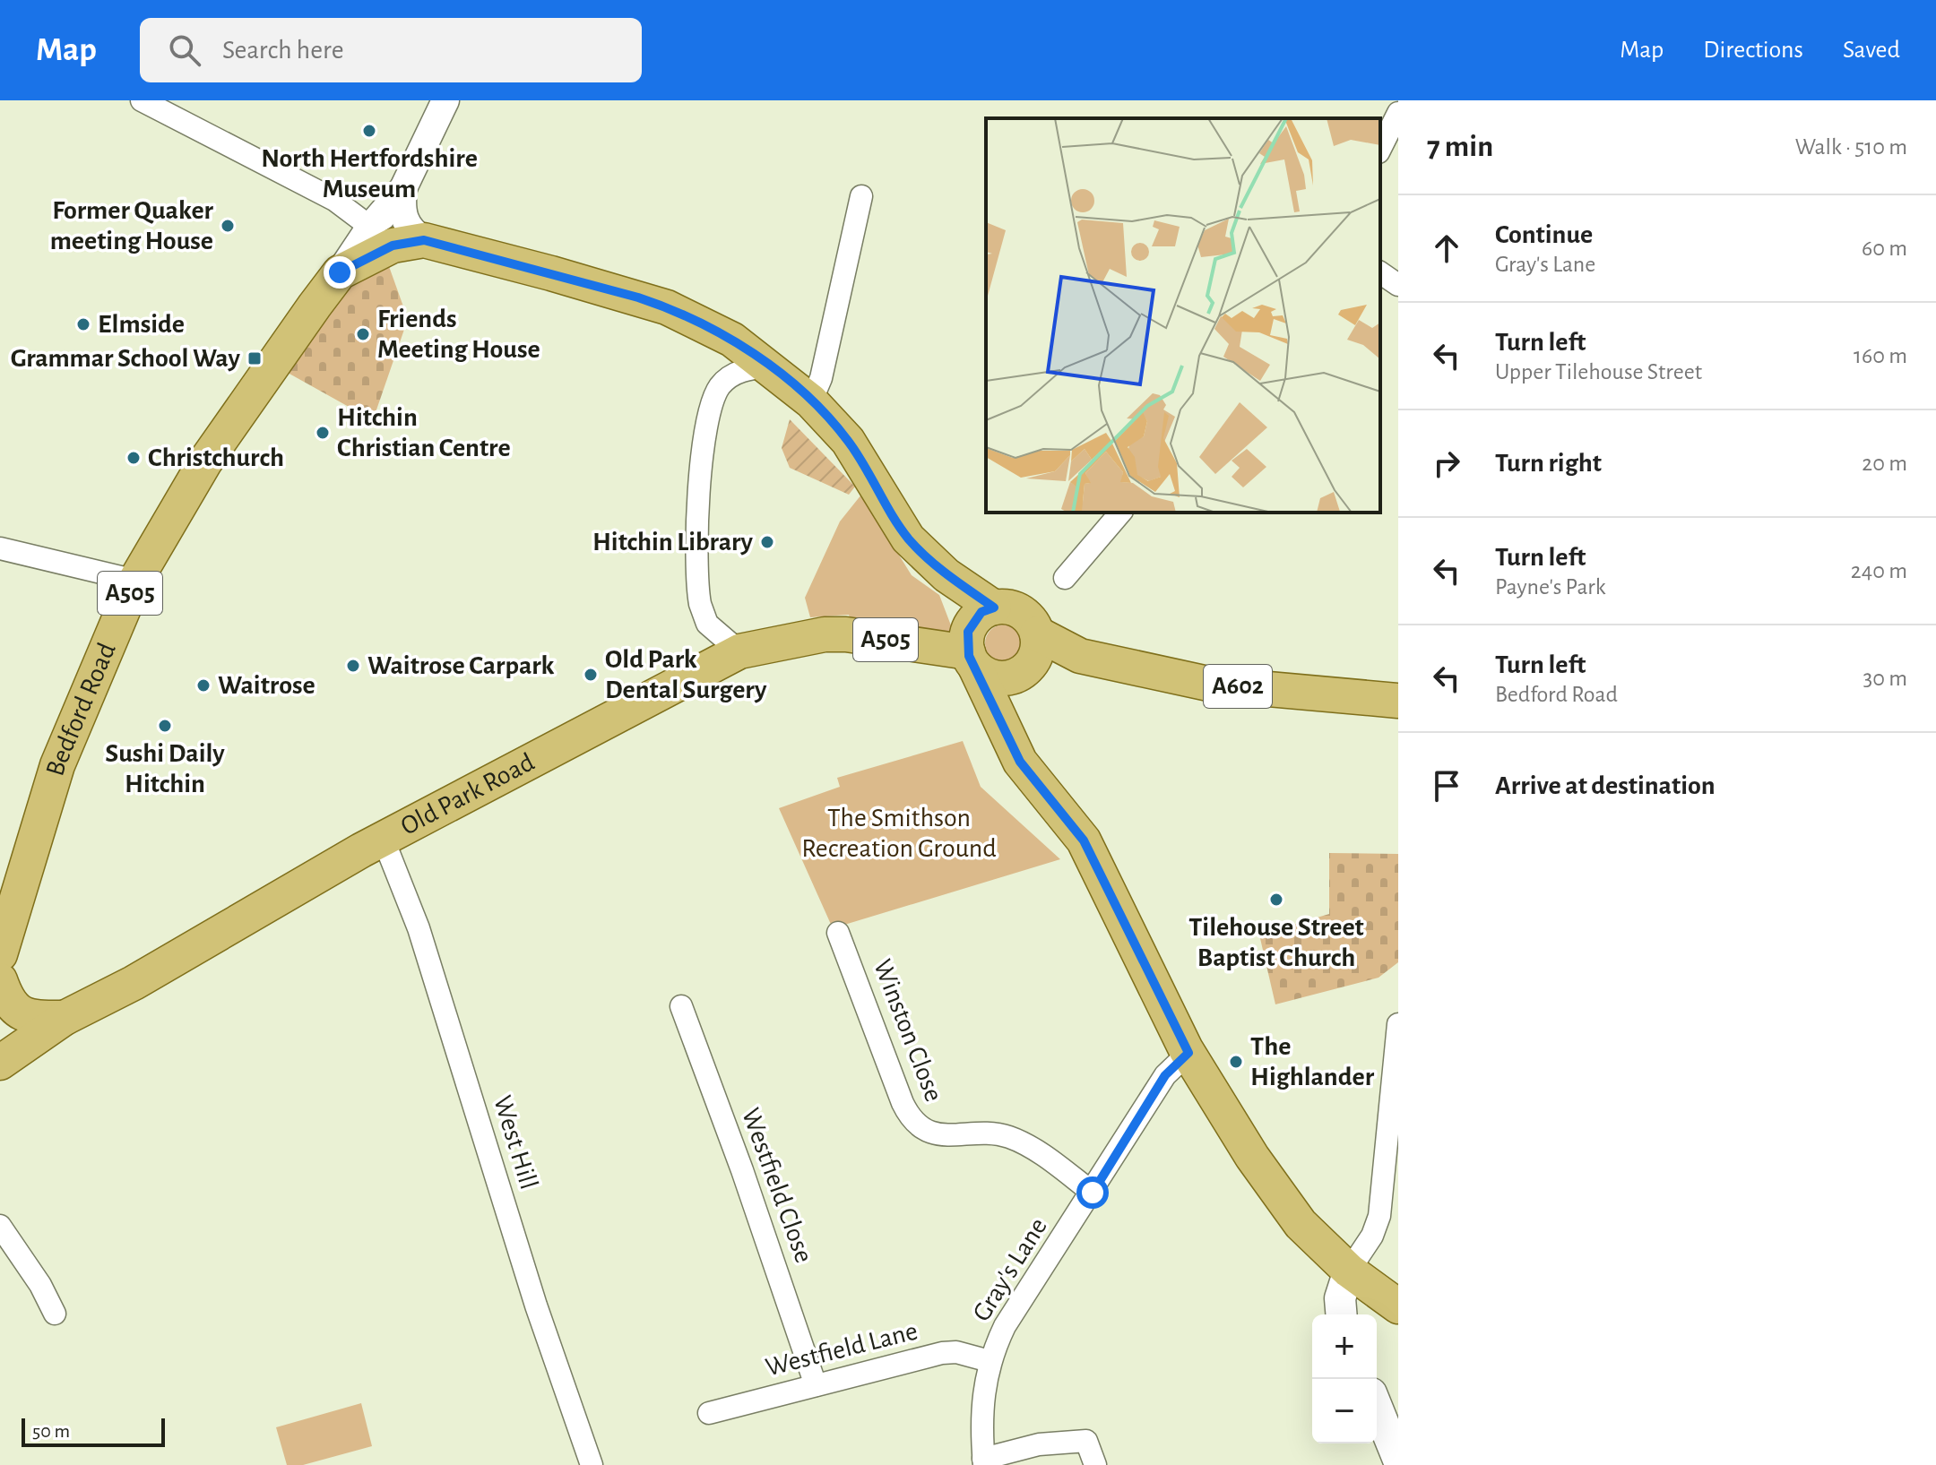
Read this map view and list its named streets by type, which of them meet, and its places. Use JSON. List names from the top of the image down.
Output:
{
  "streets": {
    "main road": [
      "A505",
      "A602",
      "Bedford Road",
      "Old Park Road"
    ],
    "street": [
      "Winston Close",
      "West Hill",
      "Westfield Close",
      "Gray's Lane",
      "Westfield Lane"
    ]
  },
  "crossings": [
    ["A505", "A602"],
    ["A505", "Bedford Road"],
    ["A505", "Old Park Road"],
    ["A602", "Old Park Road"],
    ["Old Park Road", "West Hill"],
    ["Winston Close", "Gray's Lane"],
    ["Westfield Close", "Westfield Lane"],
    ["Gray's Lane", "Westfield Lane"]
  ],
  "parks": ["The Smithson Recreation Ground"],
  "places": {
    "other": [
      "North Hertfordshire Museum",
      "Former Quaker meeting House",
      "Elmside",
      "Friends Meeting House",
      "Hitchin Christian Centre",
      "Christchurch",
      "Hitchin Library",
      "Waitrose Carpark",
      "Old Park Dental Surgery",
      "Waitrose",
      "Sushi Daily Hitchin",
      "Tilehouse Street Baptist Church",
      "The Highlander"
    ],
    "transit": ["Grammar School Way"]
  },
  "scale_bar": "50 m",
  "page": {
    "header": "Map",
    "search": "Search here",
    "nav": ["Map", "Directions", "Saved"],
    "heading": ["7 min", "Walk · 510 m"],
    "list": [
      ["Continue", "Gray's Lane", "60 m"],
      ["Turn left", "Upper Tilehouse Street", "160 m"],
      ["Turn right", "20 m"],
      ["Turn left", "Payne's Park", "240 m"],
      ["Turn left", "Bedford Road", "30 m"],
      "Arrive at destination"
    ],
    "map_buttons": ["+", "−"],
    "scale": "50 m"
  }
}
